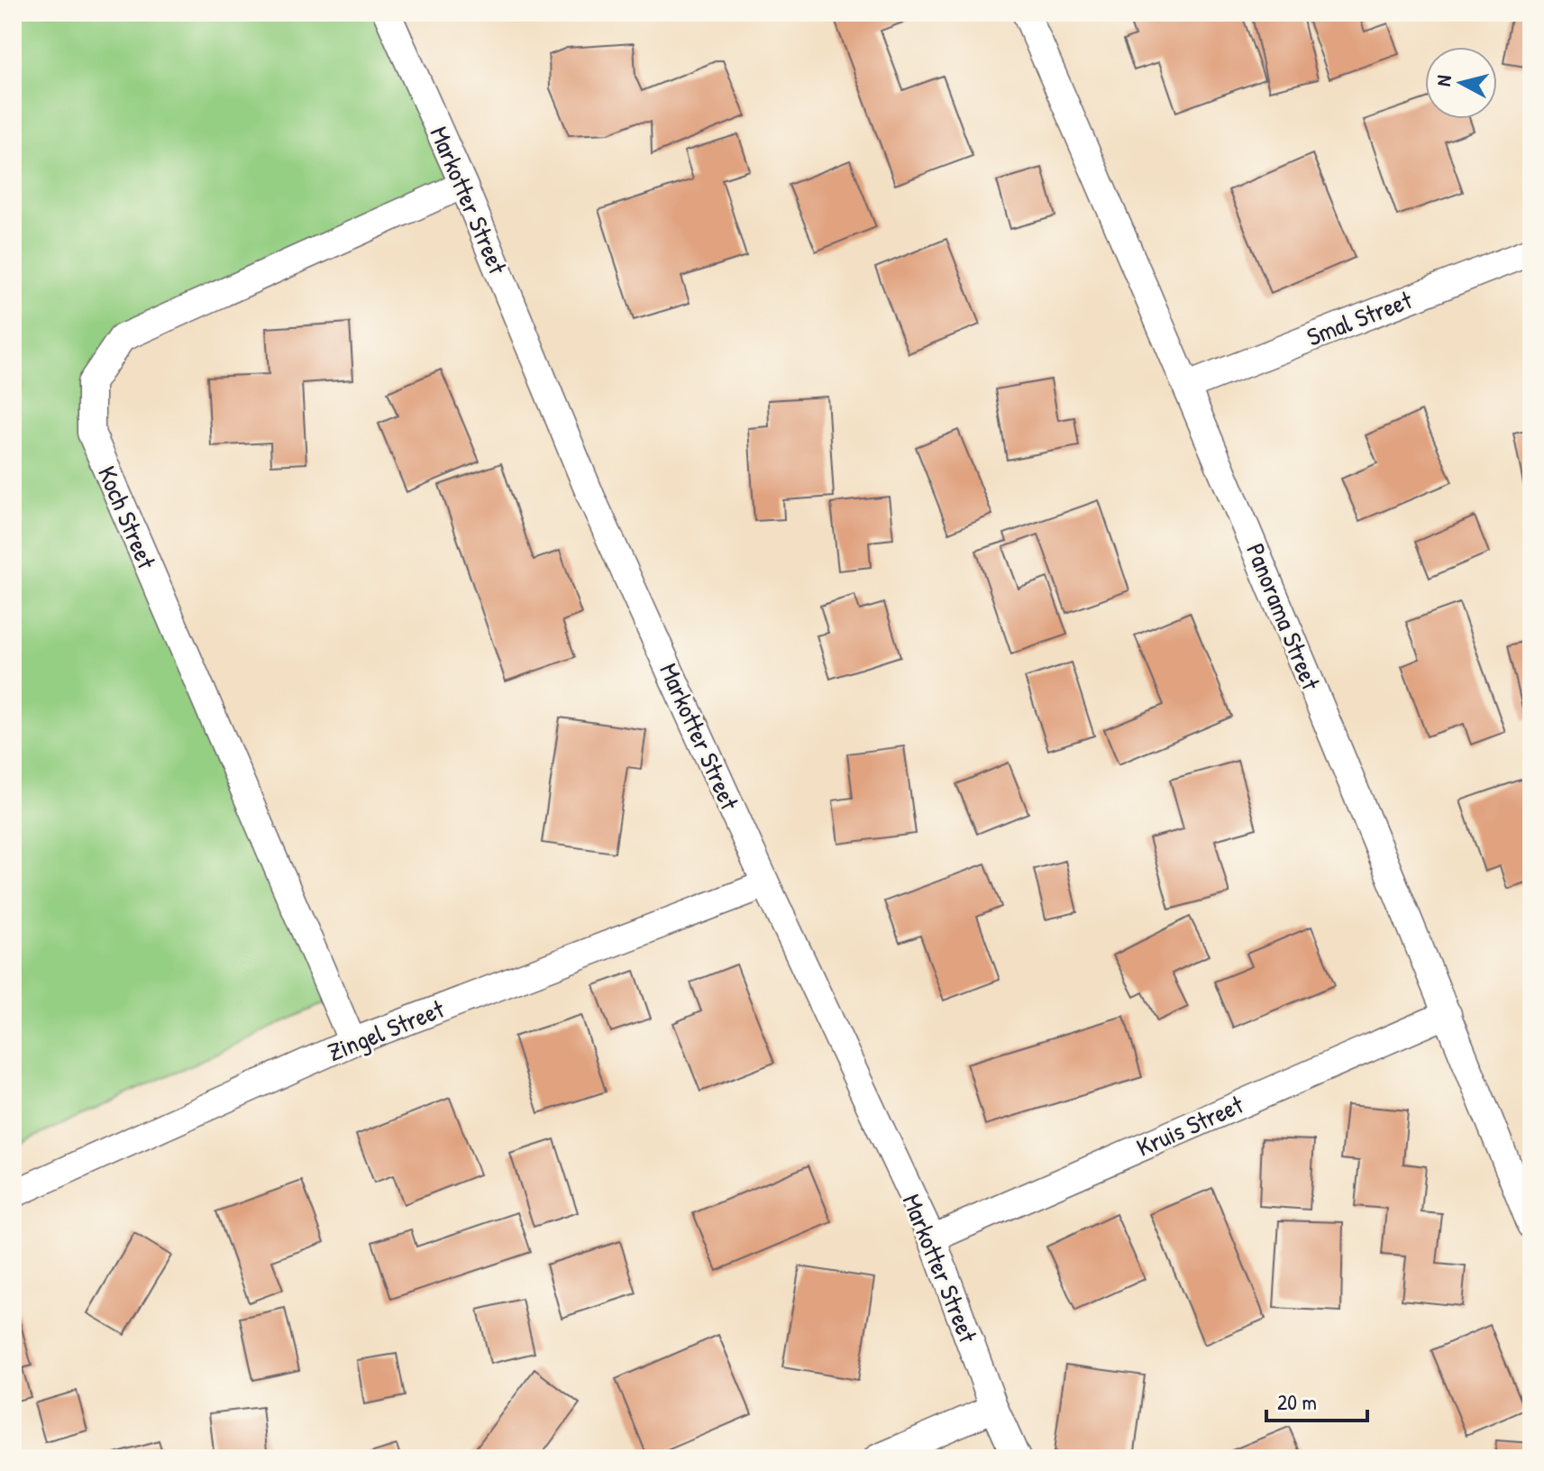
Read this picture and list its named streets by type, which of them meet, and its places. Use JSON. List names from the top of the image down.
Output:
{
  "streets": {
    "street": [
      "Markotter Street",
      "Smal Street",
      "Koch Street",
      "Panorama Street",
      "Zingel Street",
      "Kruis Street"
    ]
  },
  "crossings": [
    ["Markotter Street", "Koch Street"],
    ["Markotter Street", "Zingel Street"],
    ["Markotter Street", "Kruis Street"],
    ["Smal Street", "Panorama Street"],
    ["Koch Street", "Zingel Street"],
    ["Panorama Street", "Kruis Street"]
  ],
  "scale_bar": "20 m",
  "north": "left"
}
